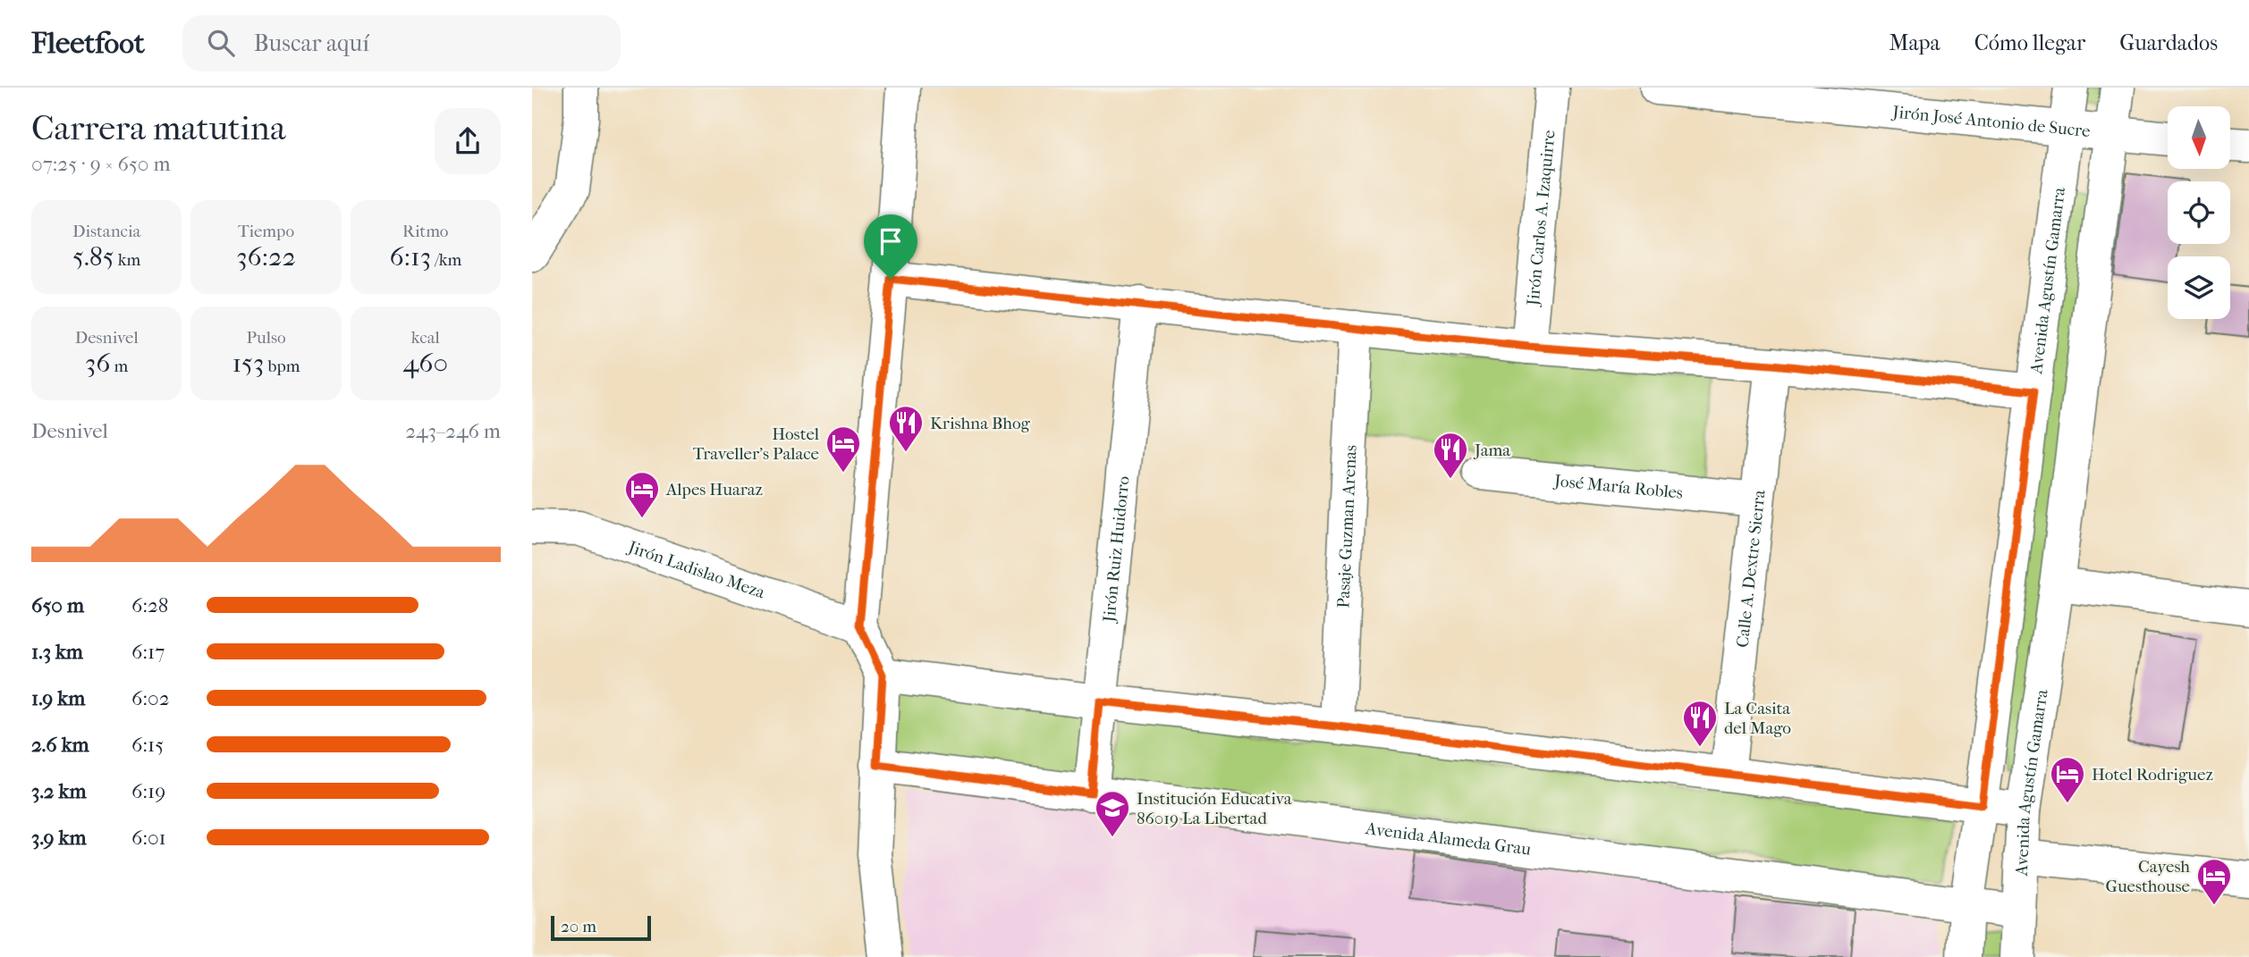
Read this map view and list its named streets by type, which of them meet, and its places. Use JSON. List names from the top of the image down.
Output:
{
  "streets": {
    "street": [
      "Jirón José Antonio de Sucre",
      "Jirón Carlos A. Izaquirre",
      "Avenida Agustín Gamarra",
      "José María Robles",
      "Pasaje Guzman Arenas",
      "Jirón Ruiz Huidorro",
      "Jirón Ladislao Meza",
      "Calle A. Dextre Sierra",
      "Avenida Alameda Grau"
    ]
  },
  "crossings": [
    ["Jirón José Antonio de Sucre", "Avenida Agustín Gamarra"],
    ["Avenida Agustín Gamarra", "Avenida Alameda Grau"],
    ["José María Robles", "Calle A. Dextre Sierra"],
    ["Jirón Ruiz Huidorro", "Avenida Alameda Grau"]
  ],
  "places": {
    "restaurant": ["Krishna Bhog", "Jama", "La Casita del Mago"],
    "hotel": [
      "Hostel Traveller's Palace",
      "Alpes Huaraz",
      "Hotel Rodriguez",
      "Cayesh Guesthouse"
    ],
    "school or university": ["Institución Educativa 86019 La Libertad"]
  },
  "scale_bar": "20 m",
  "north": "bottom",
  "page": {
    "header": "Fleetfoot",
    "search": "Buscar aquí",
    "nav": ["Mapa", "Cómo llegar", "Guardados"],
    "heading": ["Carrera matutina", "07:25 · 9 × 650 m"],
    "stats": [
      ["Distancia", "5.85 km"],
      ["Tiempo", "36:22"],
      ["Ritmo", "6:13 /km"],
      ["Desnivel", "36 m"],
      ["Pulso", "153 bpm"],
      ["kcal", "460"]
    ],
    "chart": ["Desnivel", "243–246 m"],
    "list": [
      {
        "name": "650 m",
        "note": "6:28"
      },
      {
        "name": "1.3 km",
        "note": "6:17"
      },
      {
        "name": "1.9 km",
        "note": "6:02"
      },
      {
        "name": "2.6 km",
        "note": "6:15"
      },
      {
        "name": "3.2 km",
        "note": "6:19"
      },
      {
        "name": "3.9 km",
        "note": "6:01"
      }
    ],
    "scale": "20 m"
  }
}
